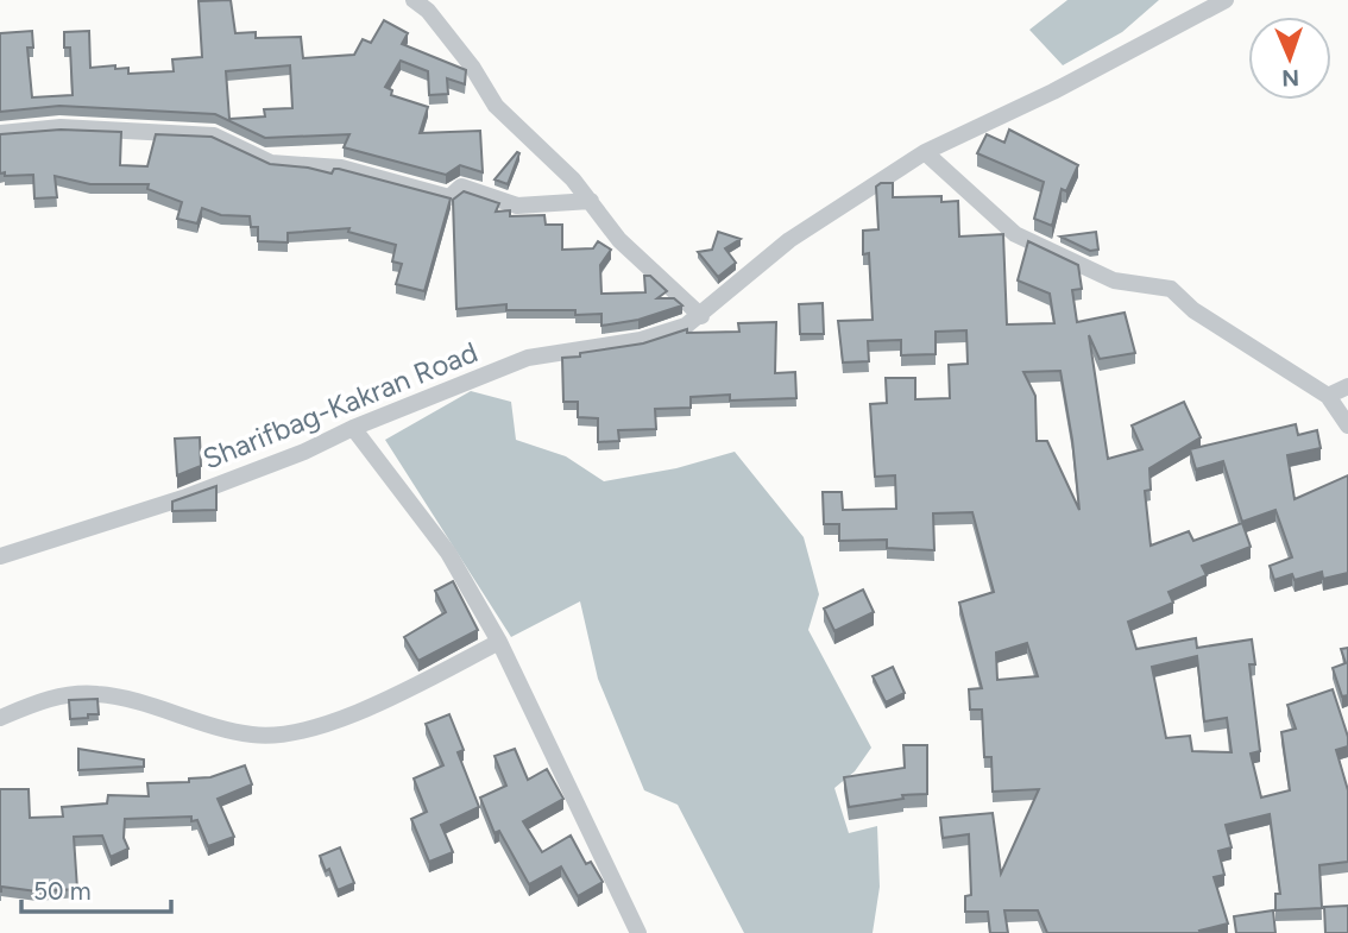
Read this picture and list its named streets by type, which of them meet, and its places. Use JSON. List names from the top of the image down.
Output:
{
  "streets": {
    "street": ["Sharifbag-Kakran Road"]
  },
  "scale_bar": "50 m",
  "north": "bottom"
}
